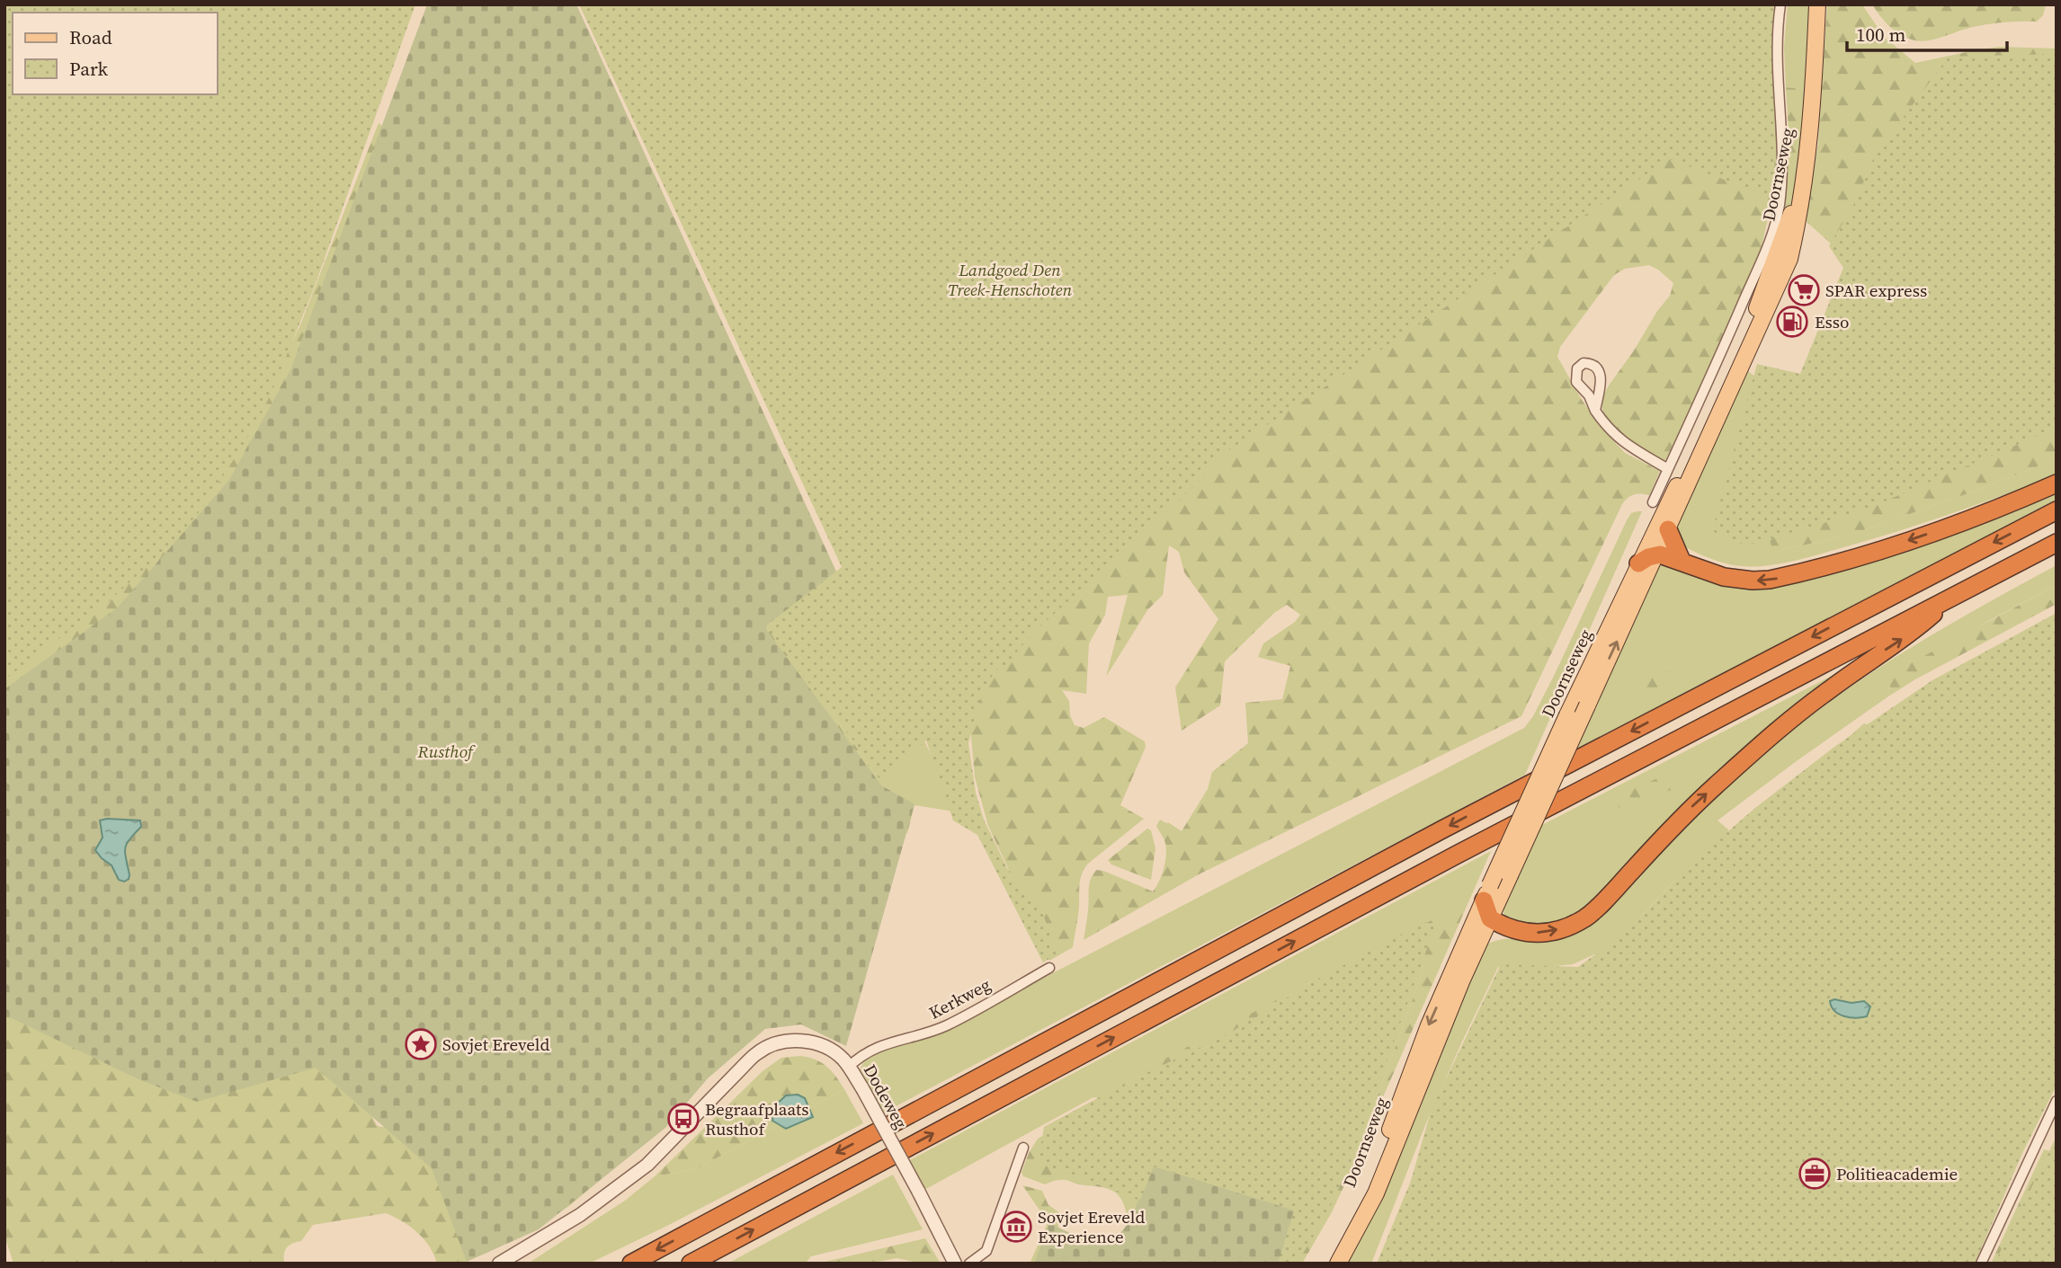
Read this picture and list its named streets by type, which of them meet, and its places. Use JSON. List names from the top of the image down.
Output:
{
  "streets": {
    "main road": ["Doornseweg"],
    "street": ["Kerkweg", "Dodeweg"]
  },
  "crossings": [
    ["Kerkweg", "Dodeweg"]
  ],
  "parks": ["Landgoed Den Treek-Henschoten", "Rusthof"],
  "places": {
    "supermarket": ["SPAR express"],
    "fuel station": ["Esso"],
    "place": ["Sovjet Ereveld"],
    "bus stop": ["Begraafplaats Rusthof"],
    "office": ["Politieacademie"],
    "museum": ["Sovjet Ereveld Experience"]
  },
  "legend": ["Road", "Park"],
  "scale_bar": "100 m"
}
